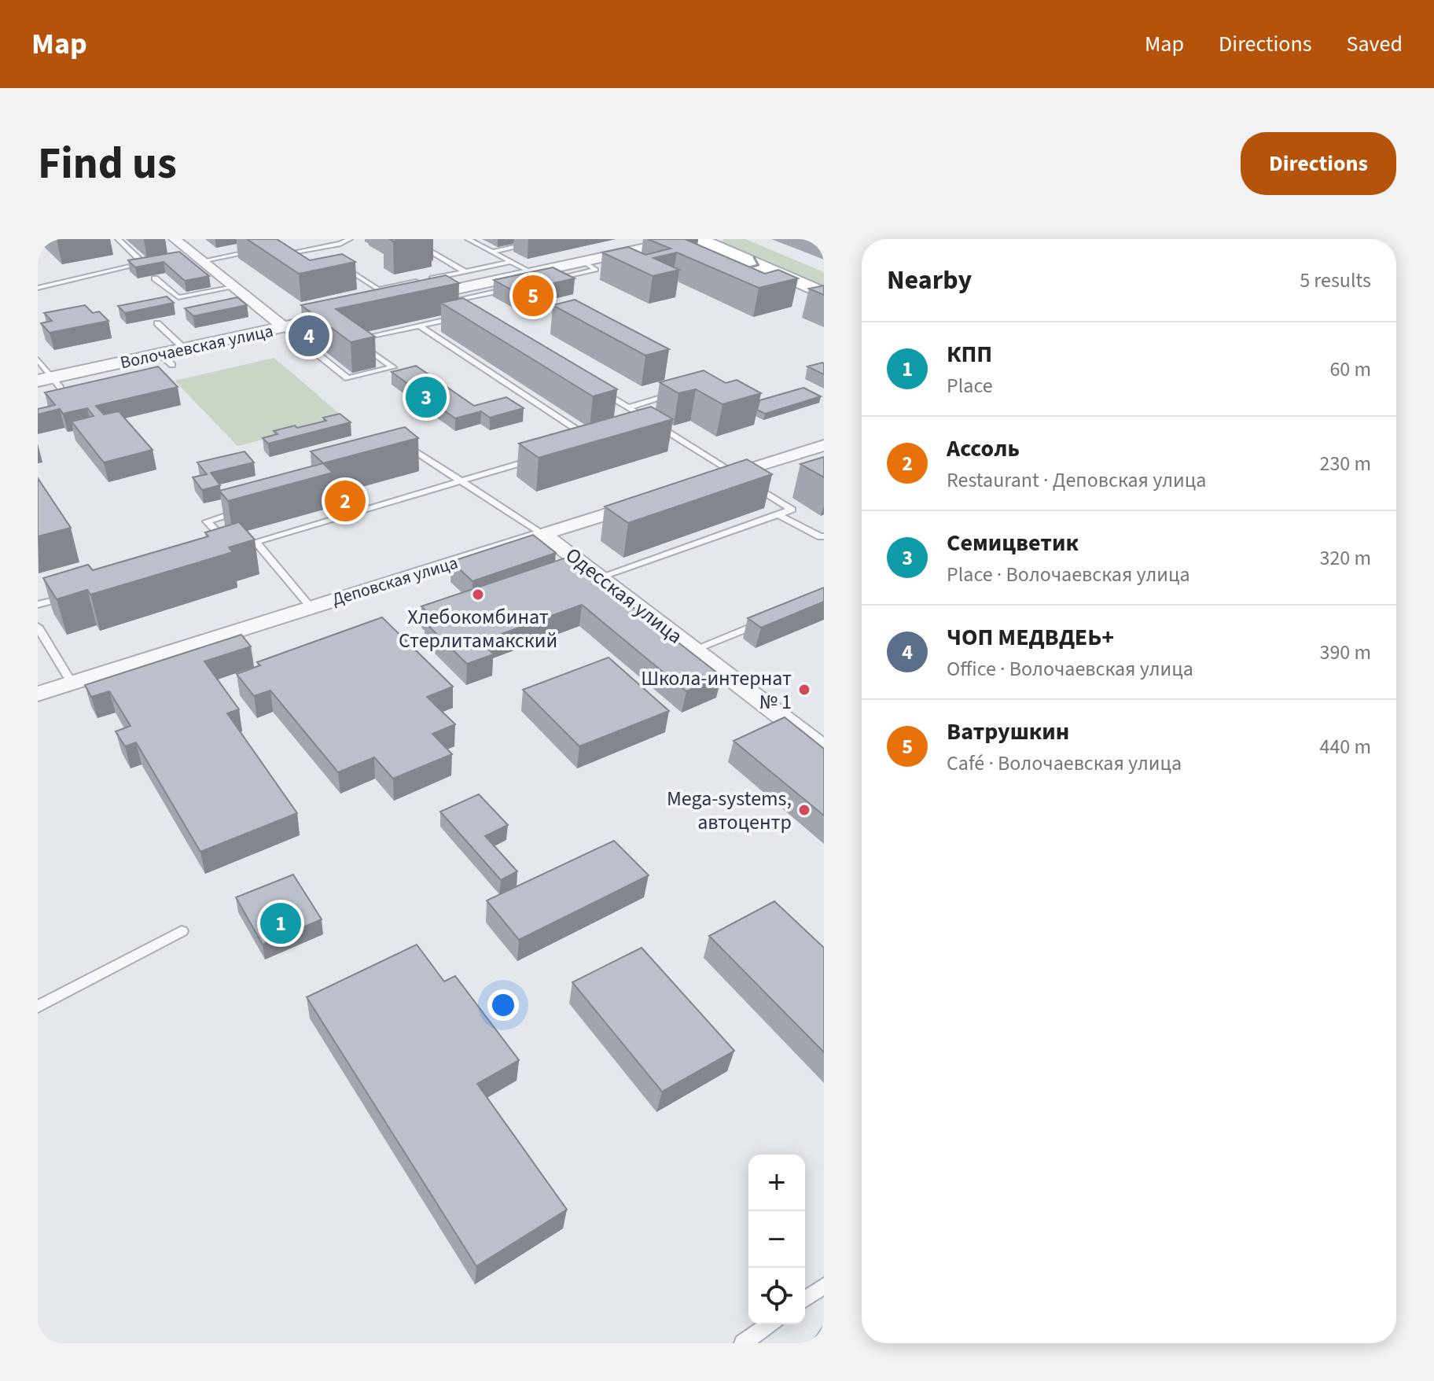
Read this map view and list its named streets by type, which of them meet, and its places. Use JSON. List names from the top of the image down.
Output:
{
  "streets": {
    "street": ["Волочаевская улица", "Деповская улица", "Одесская улица"]
  },
  "crossings": [
    ["Деповская улица", "Одесская улица"]
  ],
  "places": ["Хлебокомбинат Стерлитамакский", "Школа-интернат № 1", "Mega-systems, автоцентр"],
  "page": {
    "header": "Map",
    "nav": ["Map", "Directions", "Saved"],
    "buttons": "Directions",
    "title": "Find us",
    "heading": ["Nearby", "5 results"],
    "pins": [
      "5",
      "4",
      "3",
      "2",
      "1"
    ],
    "list": [
      {
        "mark": "1",
        "name": "КПП",
        "note": "Place",
        "value": "60 m"
      },
      {
        "mark": "2",
        "name": "Ассоль",
        "note": "Restaurant · Деповская улица",
        "value": "230 m"
      },
      {
        "mark": "3",
        "name": "Семицветик",
        "note": "Place · Волочаевская улица",
        "value": "320 m"
      },
      {
        "mark": "4",
        "name": "ЧОП МЕДВДЕЬ+",
        "note": "Office · Волочаевская улица",
        "value": "390 m"
      },
      {
        "mark": "5",
        "name": "Ватрушкин",
        "note": "Café · Волочаевская улица",
        "value": "440 m"
      }
    ],
    "map_buttons": ["+", "−"]
  }
}
